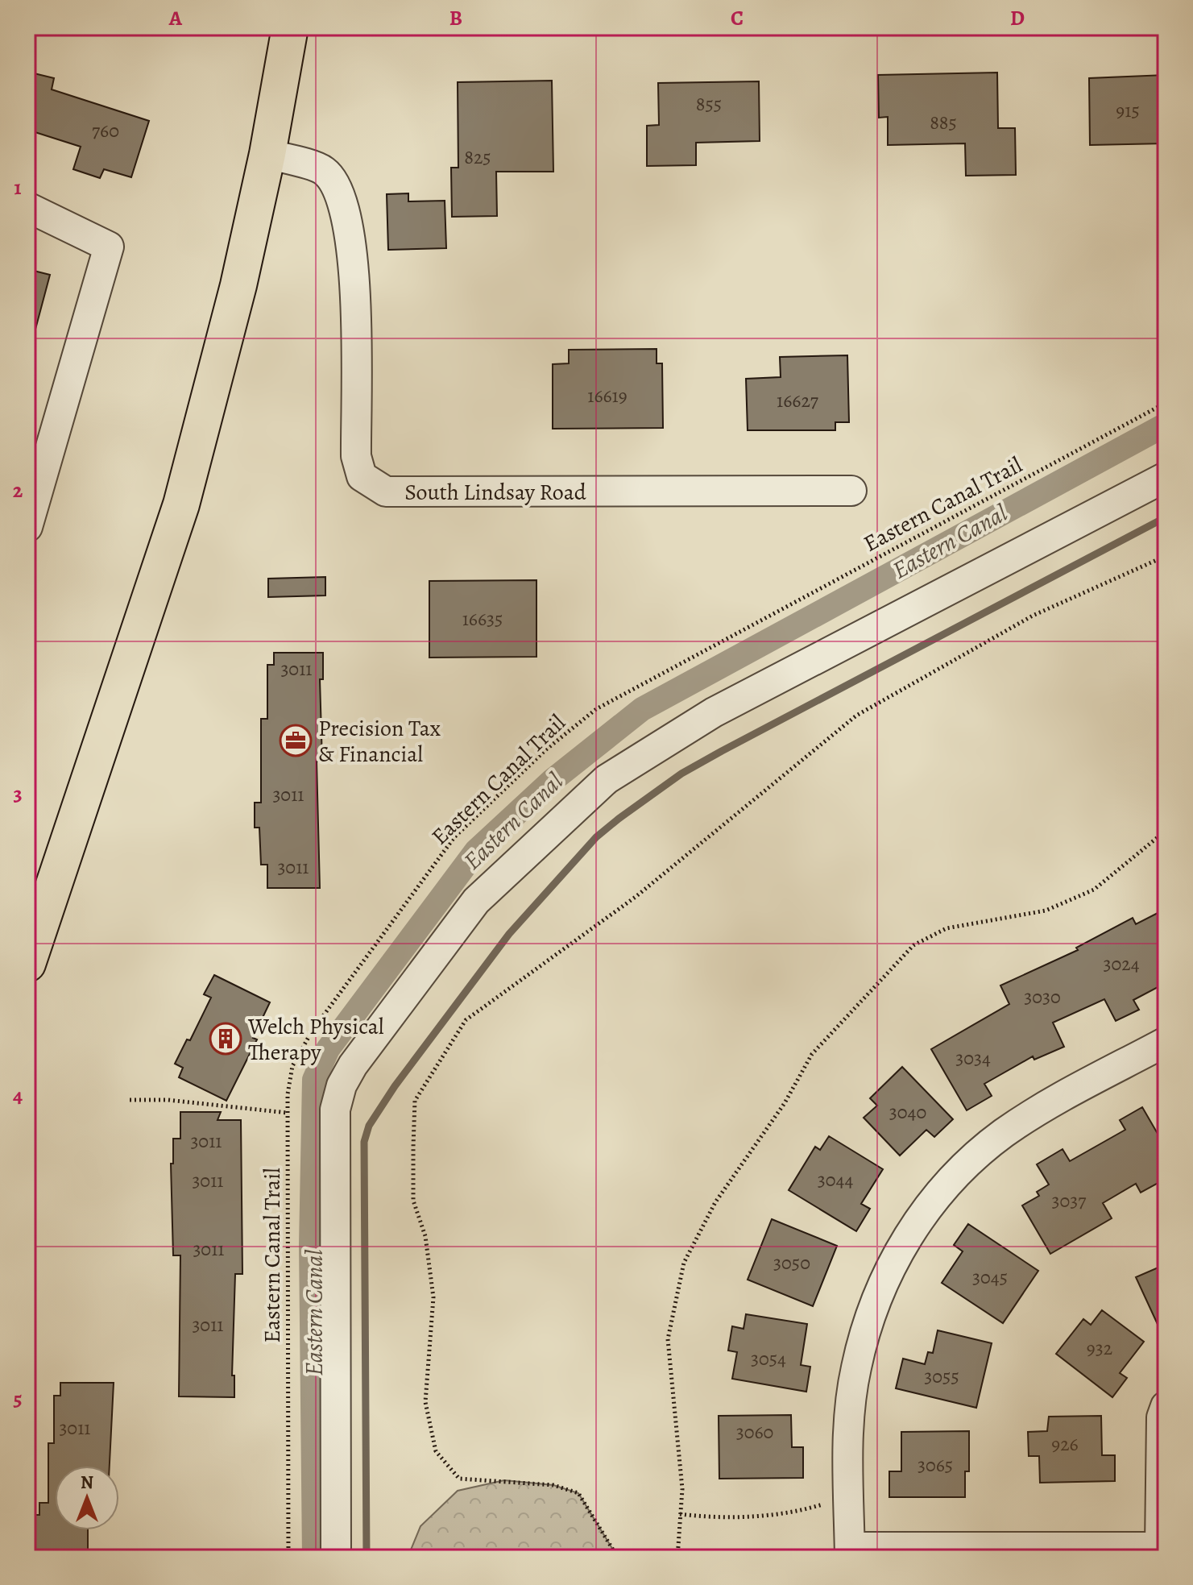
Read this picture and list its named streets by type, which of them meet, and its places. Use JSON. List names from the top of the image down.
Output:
{
  "streets": {
    "street": ["South Lindsay Road"],
    "path": ["Eastern Canal Trail"]
  },
  "water": ["Eastern Canal"],
  "places": {
    "office": ["Precision Tax & Financial"],
    "building": ["Welch Physical Therapy"]
  },
  "house_numbers": [
    "855",
    "915",
    "885",
    "760",
    "825",
    "16619",
    "16627",
    "16635",
    "3011",
    "3011",
    "3011",
    "3024",
    "3030",
    "3034",
    "3040",
    "3011",
    "3044",
    "3011",
    "3037",
    "3011",
    "3050",
    "3045",
    "3011",
    "932",
    "3054",
    "3055",
    "3011",
    "3060",
    "926",
    "3065"
  ],
  "north": "top",
  "grid": {
    "columns": [
      "A",
      "B",
      "C",
      "D"
    ],
    "rows": [
      "1",
      "2",
      "3",
      "4",
      "5"
    ]
  }
}
